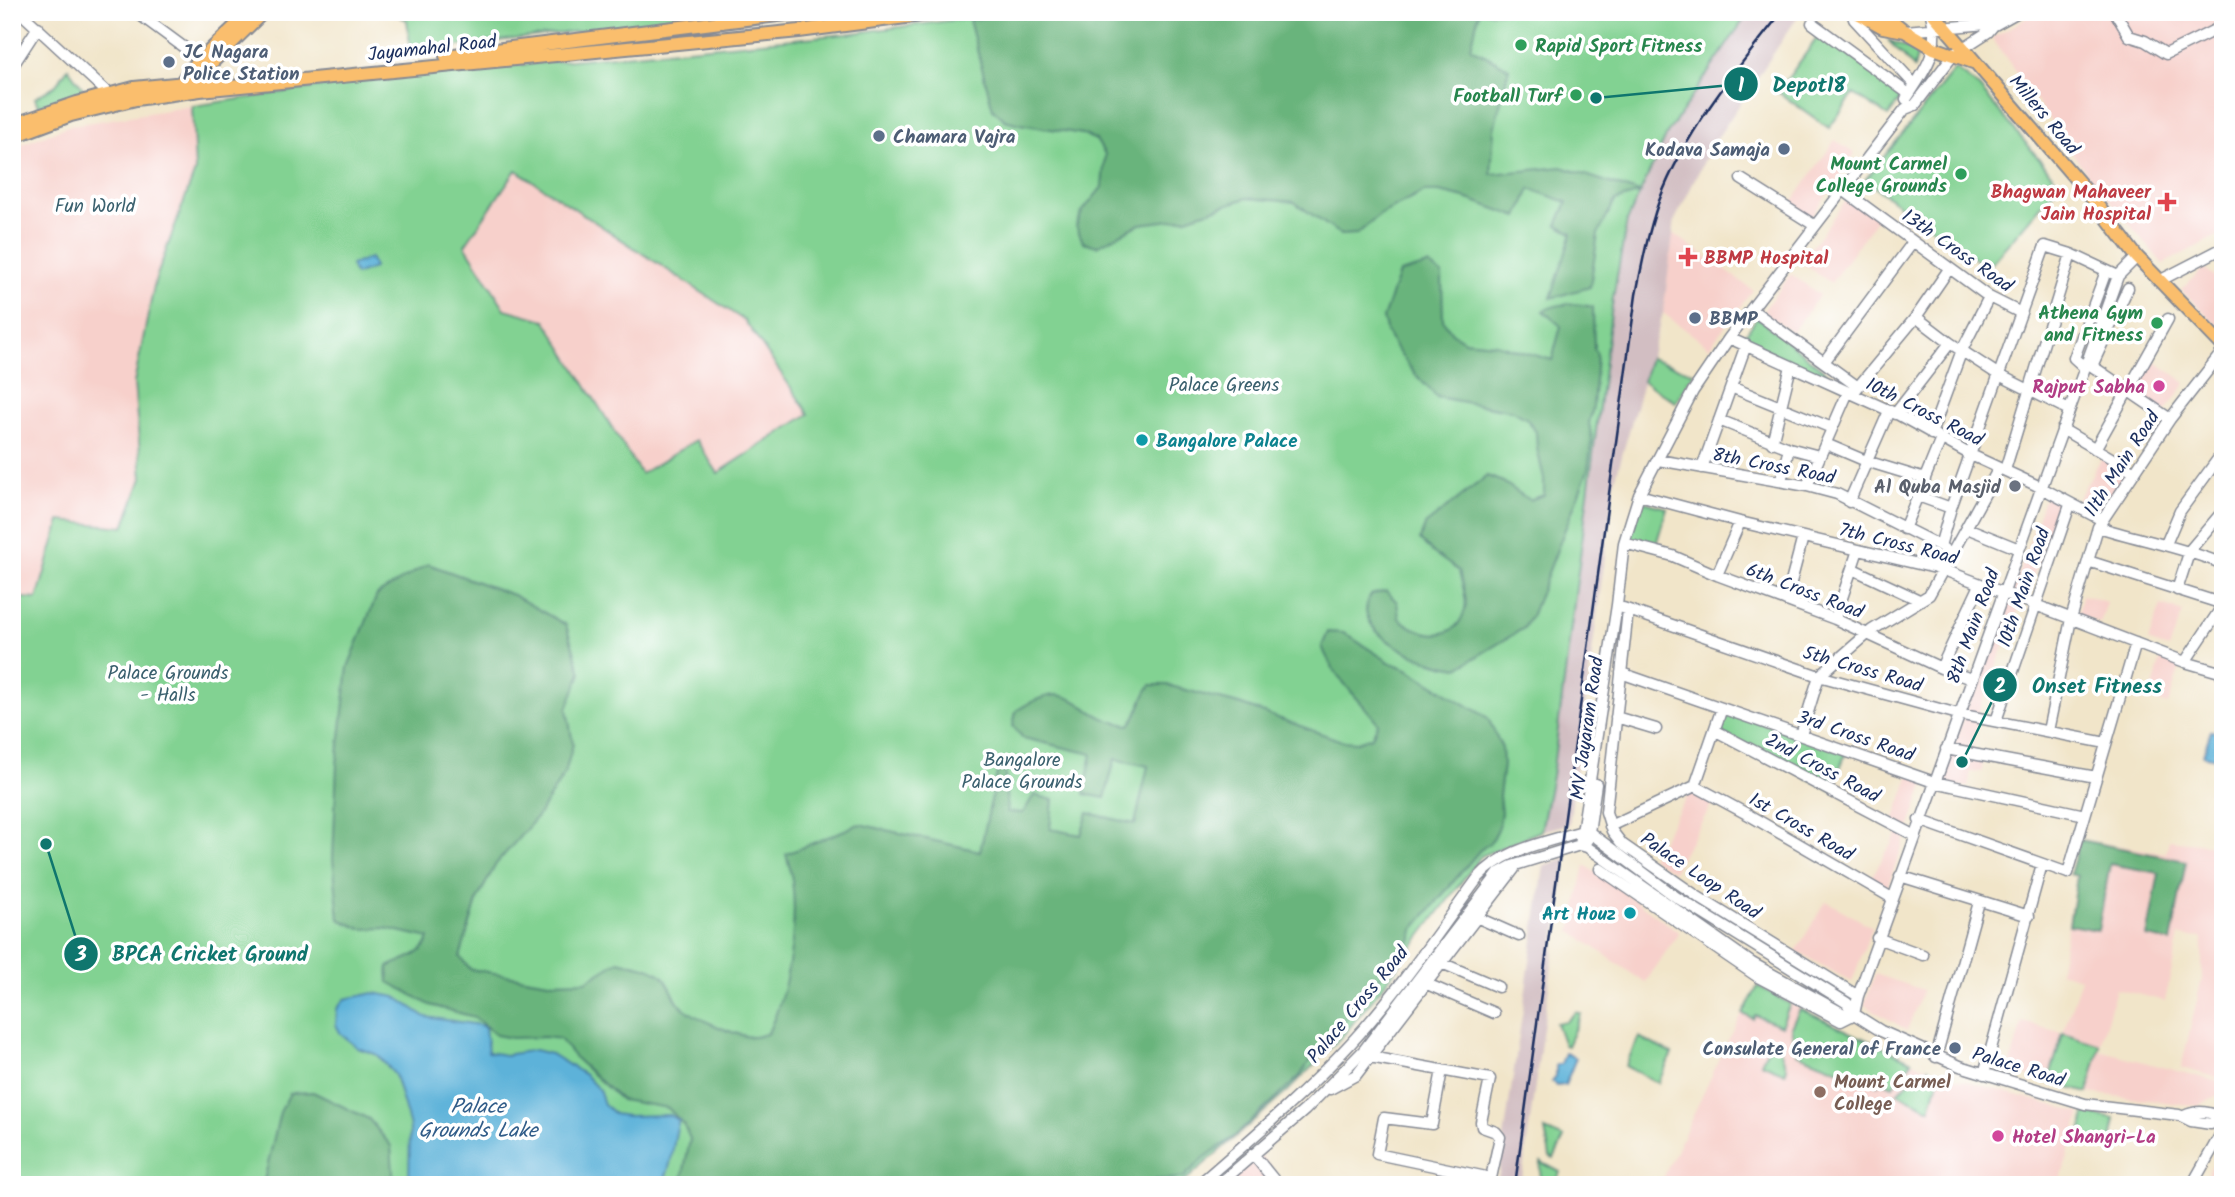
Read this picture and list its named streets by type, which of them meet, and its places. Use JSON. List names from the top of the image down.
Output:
{
  "streets": {
    "main road": ["Jayamahal Road", "Millers Road"],
    "street": [
      "13th Cross Road",
      "10th Cross Road",
      "11th Main Road",
      "8th Cross Road",
      "7th Cross Road",
      "10th Main Road",
      "6th Cross Road",
      "8th Main Road",
      "5th Cross Road",
      "MV Jayaram Road",
      "3rd Cross Road",
      "2nd Cross Road",
      "1st Cross Road",
      "Palace Loop Road",
      "Palace Cross Road",
      "Palace Road"
    ]
  },
  "crossings": [
    ["Millers Road", "11th Main Road"],
    ["Millers Road", "8th Main Road"],
    ["Millers Road", "MV Jayaram Road"],
    ["13th Cross Road", "MV Jayaram Road"],
    ["10th Cross Road", "11th Main Road"],
    ["10th Cross Road", "10th Main Road"],
    ["10th Cross Road", "8th Main Road"],
    ["10th Cross Road", "MV Jayaram Road"],
    ["11th Main Road", "7th Cross Road"],
    ["11th Main Road", "5th Cross Road"],
    ["8th Cross Road", "MV Jayaram Road"],
    ["7th Cross Road", "10th Main Road"],
    ["7th Cross Road", "8th Main Road"],
    ["7th Cross Road", "MV Jayaram Road"],
    ["10th Main Road", "5th Cross Road"],
    ["6th Cross Road", "8th Main Road"],
    ["6th Cross Road", "MV Jayaram Road"],
    ["8th Main Road", "5th Cross Road"],
    ["8th Main Road", "3rd Cross Road"],
    ["8th Main Road", "2nd Cross Road"],
    ["8th Main Road", "1st Cross Road"],
    ["8th Main Road", "Palace Loop Road"],
    ["8th Main Road", "Palace Road"],
    ["5th Cross Road", "MV Jayaram Road"],
    ["MV Jayaram Road", "Palace Cross Road"],
    ["MV Jayaram Road", "Palace Road"],
    ["Palace Cross Road", "Palace Road"]
  ],
  "water": ["Palace Grounds Lake"],
  "parks": [
    "Fun World",
    "Palace Greens",
    "Palace Grounds - Halls",
    "Bangalore Palace Grounds"
  ],
  "places": {
    "other": [
      "Rapid Sport Fitness",
      "JC Nagara Police Station",
      "Football Turf",
      "Depot18",
      "Chamara Vajra",
      "Kodava Samaja",
      "Mount Carmel College Grounds",
      "BBMP",
      "Athena Gym and Fitness",
      "Rajput Sabha",
      "Bangalore Palace",
      "Al Quba Masjid",
      "Onset Fitness",
      "BPCA Cricket Ground",
      "Art Houz",
      "Consulate General of France",
      "Mount Carmel College",
      "Hotel Shangri-La"
    ],
    "health": ["Bhagwan Mahaveer Jain Hospital", "BBMP Hospital"]
  }
}
